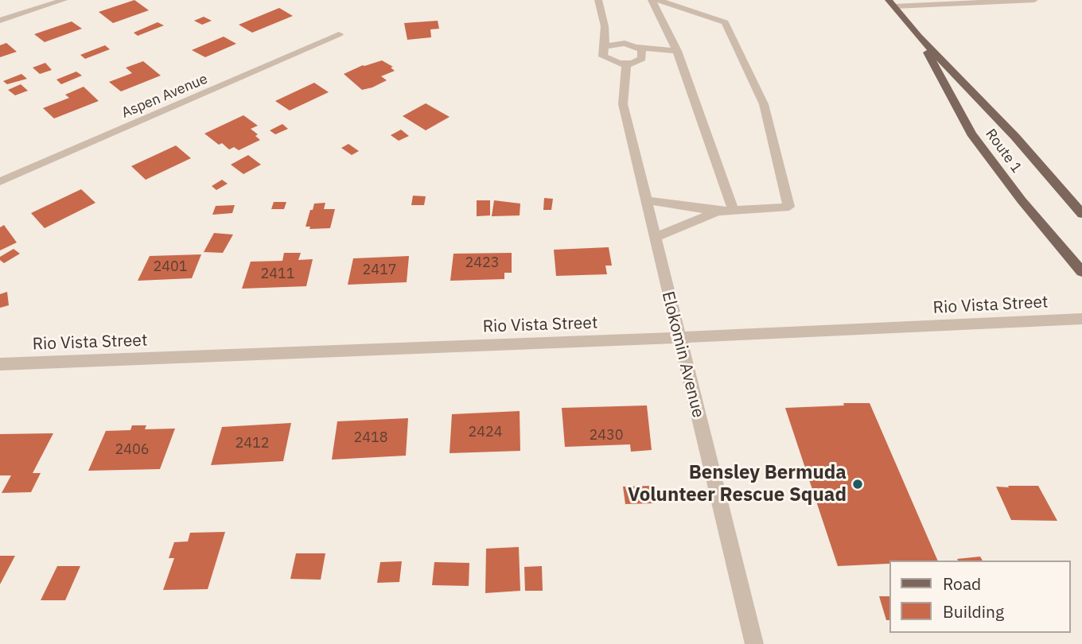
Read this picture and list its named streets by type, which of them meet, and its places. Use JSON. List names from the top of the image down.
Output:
{
  "streets": {
    "main road": ["Route 1"],
    "street": ["Aspen Avenue", "Rio Vista Street", "Elokomin Avenue"]
  },
  "crossings": [
    ["Rio Vista Street", "Elokomin Avenue"]
  ],
  "places": ["Bensley Bermuda Volunteer Rescue Squad"],
  "house_numbers": [
    "2423",
    "2401",
    "2417",
    "2411",
    "2424",
    "2430",
    "2418",
    "2412",
    "2406"
  ],
  "legend": ["Road", "Building"]
}
